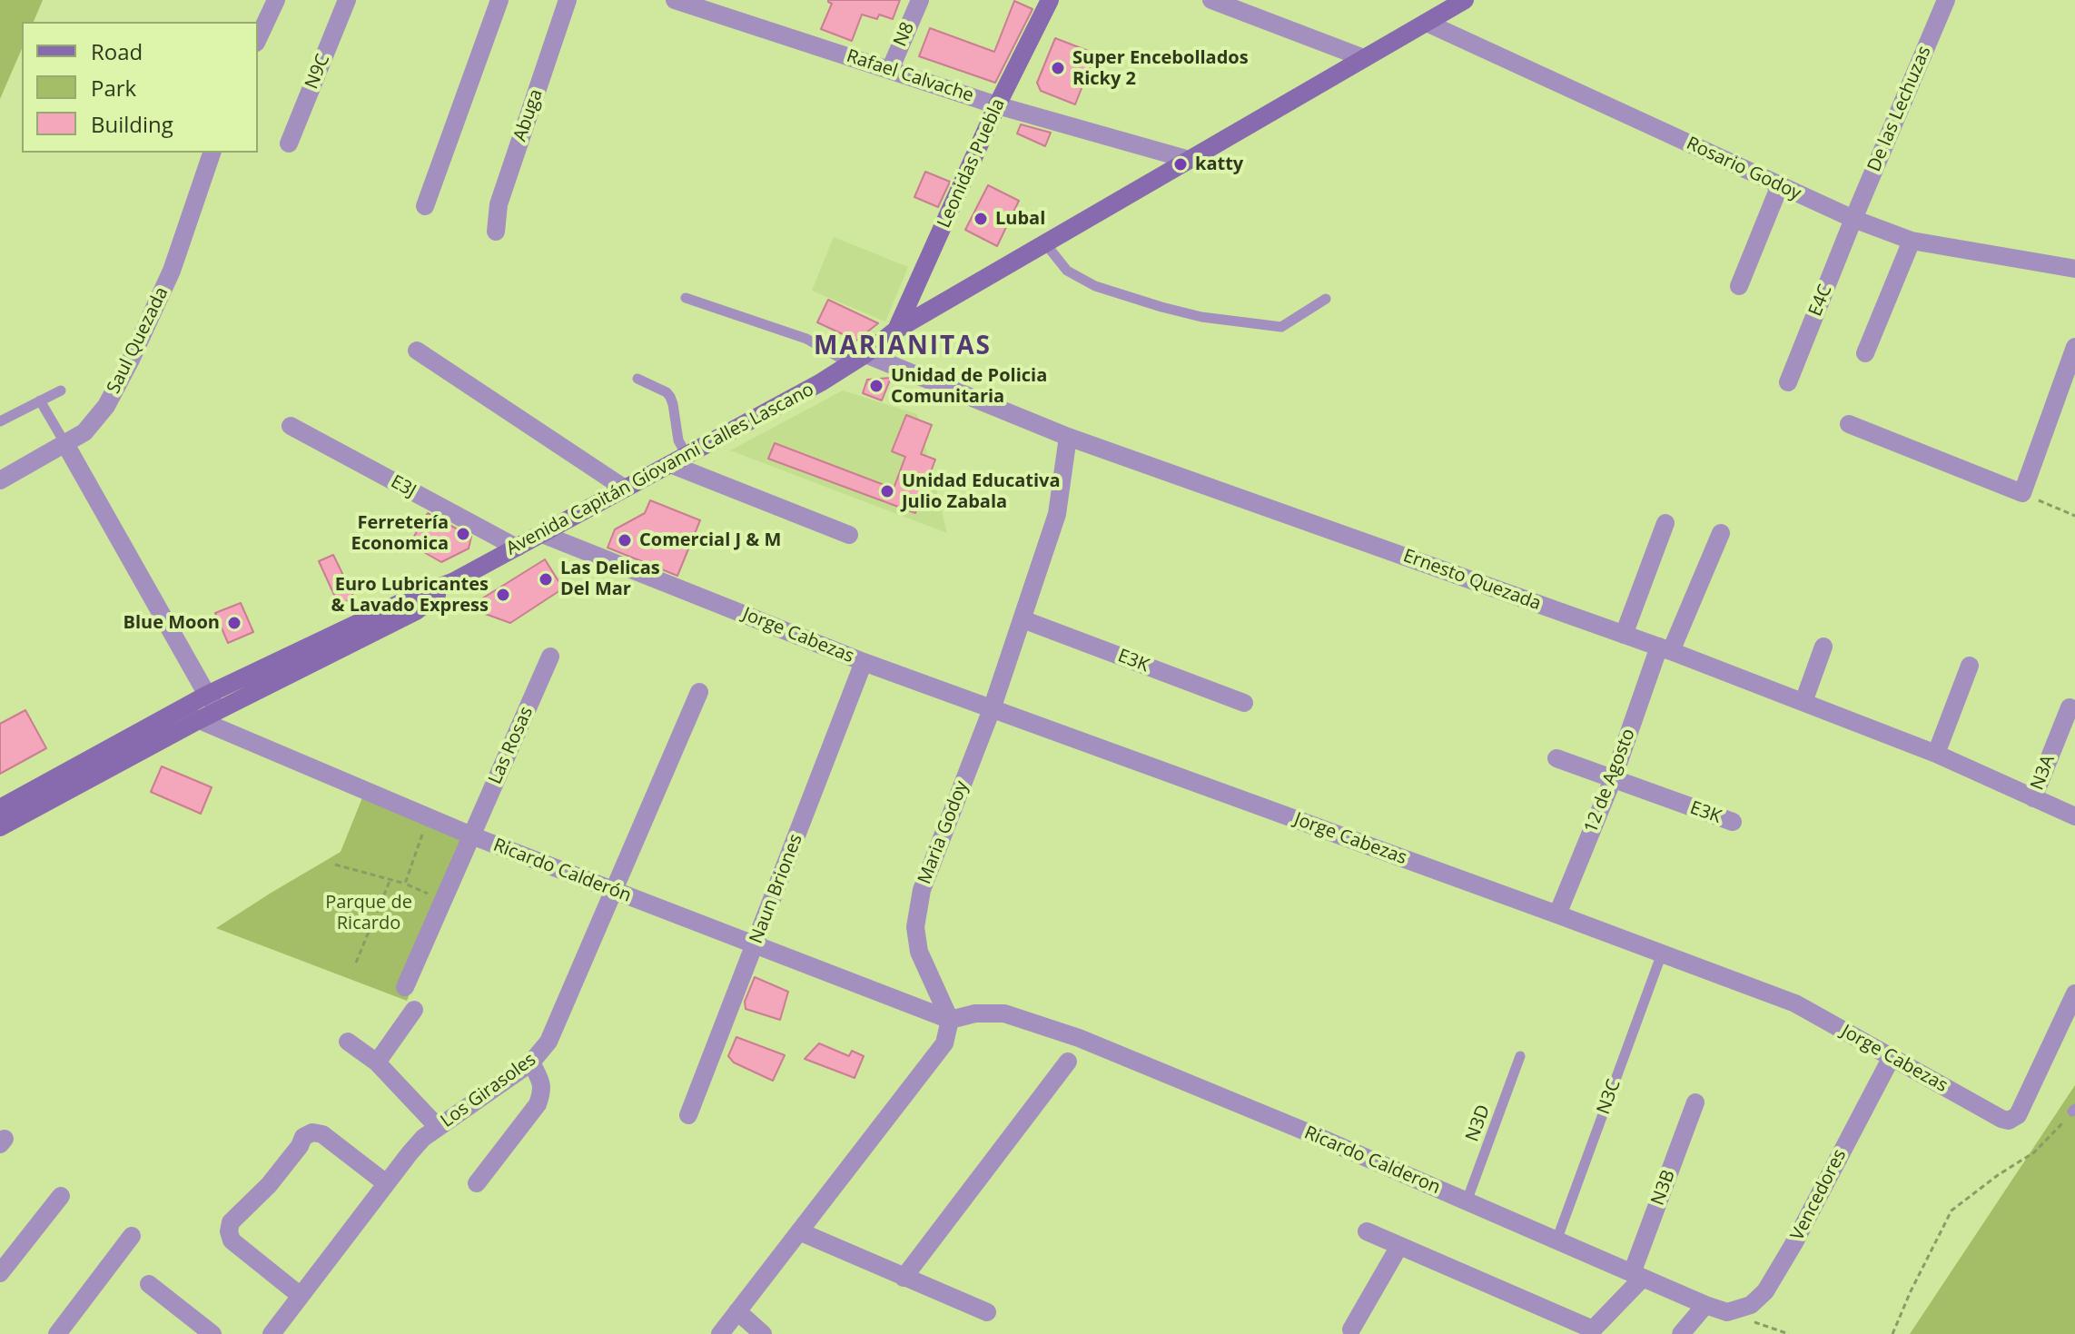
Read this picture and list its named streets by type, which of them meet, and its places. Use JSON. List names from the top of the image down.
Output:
{
  "streets": {
    "street": [
      "N8",
      "N9C",
      "Rafael Calvache",
      "De las Lechuzas",
      "Abuga",
      "Leonidas Puebla",
      "Rosario Godoy",
      "E4C",
      "Saul Quezada",
      "Avenida Capitán Giovanni Calles Lascano",
      "E3J",
      "Ernesto Quezada",
      "Jorge Cabezas",
      "E3K",
      "Las Rosas",
      "N3A",
      "12 de Agosto",
      "Maria Godoy",
      "Ricardo Calderón",
      "Naun Briones",
      "Los Girasoles",
      "Ricardo Calderon",
      "N3B",
      "Vencedores"
    ],
    "lane": ["N3C", "N3D"]
  },
  "crossings": [
    ["N8", "Rafael Calvache"],
    ["Rafael Calvache", "Leonidas Puebla"],
    ["Rafael Calvache", "Avenida Capitán Giovanni Calles Lascano"],
    ["De las Lechuzas", "Rosario Godoy"],
    ["De las Lechuzas", "E4C"],
    ["Leonidas Puebla", "Avenida Capitán Giovanni Calles Lascano"],
    ["Rosario Godoy", "E4C"],
    ["Rosario Godoy", "Avenida Capitán Giovanni Calles Lascano"],
    ["Avenida Capitán Giovanni Calles Lascano", "E3J"],
    ["Avenida Capitán Giovanni Calles Lascano", "Ernesto Quezada"],
    ["Avenida Capitán Giovanni Calles Lascano", "Jorge Cabezas"],
    ["Avenida Capitán Giovanni Calles Lascano", "Ricardo Calderón"],
    ["Ernesto Quezada", "N3A"],
    ["Ernesto Quezada", "12 de Agosto"],
    ["Ernesto Quezada", "Maria Godoy"],
    ["Jorge Cabezas", "12 de Agosto"],
    ["Jorge Cabezas", "Maria Godoy"],
    ["Jorge Cabezas", "Naun Briones"],
    ["Jorge Cabezas", "N3C"],
    ["Jorge Cabezas", "Vencedores"],
    ["E3K", "12 de Agosto"],
    ["E3K", "Maria Godoy"],
    ["Las Rosas", "Ricardo Calderón"],
    ["Maria Godoy", "Ricardo Calderón"],
    ["Maria Godoy", "Ricardo Calderon"],
    ["Ricardo Calderón", "Naun Briones"],
    ["Ricardo Calderón", "Los Girasoles"],
    ["Ricardo Calderón", "Ricardo Calderon"],
    ["N3C", "Ricardo Calderon"],
    ["N3D", "Ricardo Calderon"],
    ["Ricardo Calderon", "N3B"],
    ["Ricardo Calderon", "Vencedores"]
  ],
  "districts": ["MARIANITAS"],
  "parks": ["Parque de Ricardo"],
  "places": [
    "Super Encebollados Ricky 2",
    "katty",
    "Lubal",
    "Unidad de Policia Comunitaria",
    "Unidad Educativa Julio Zabala",
    "Ferretería Economica",
    "Comercial J & M",
    "Las Delicas Del Mar",
    "Euro Lubricantes & Lavado Express",
    "Blue Moon"
  ],
  "legend": ["Road", "Park", "Building"]
}
